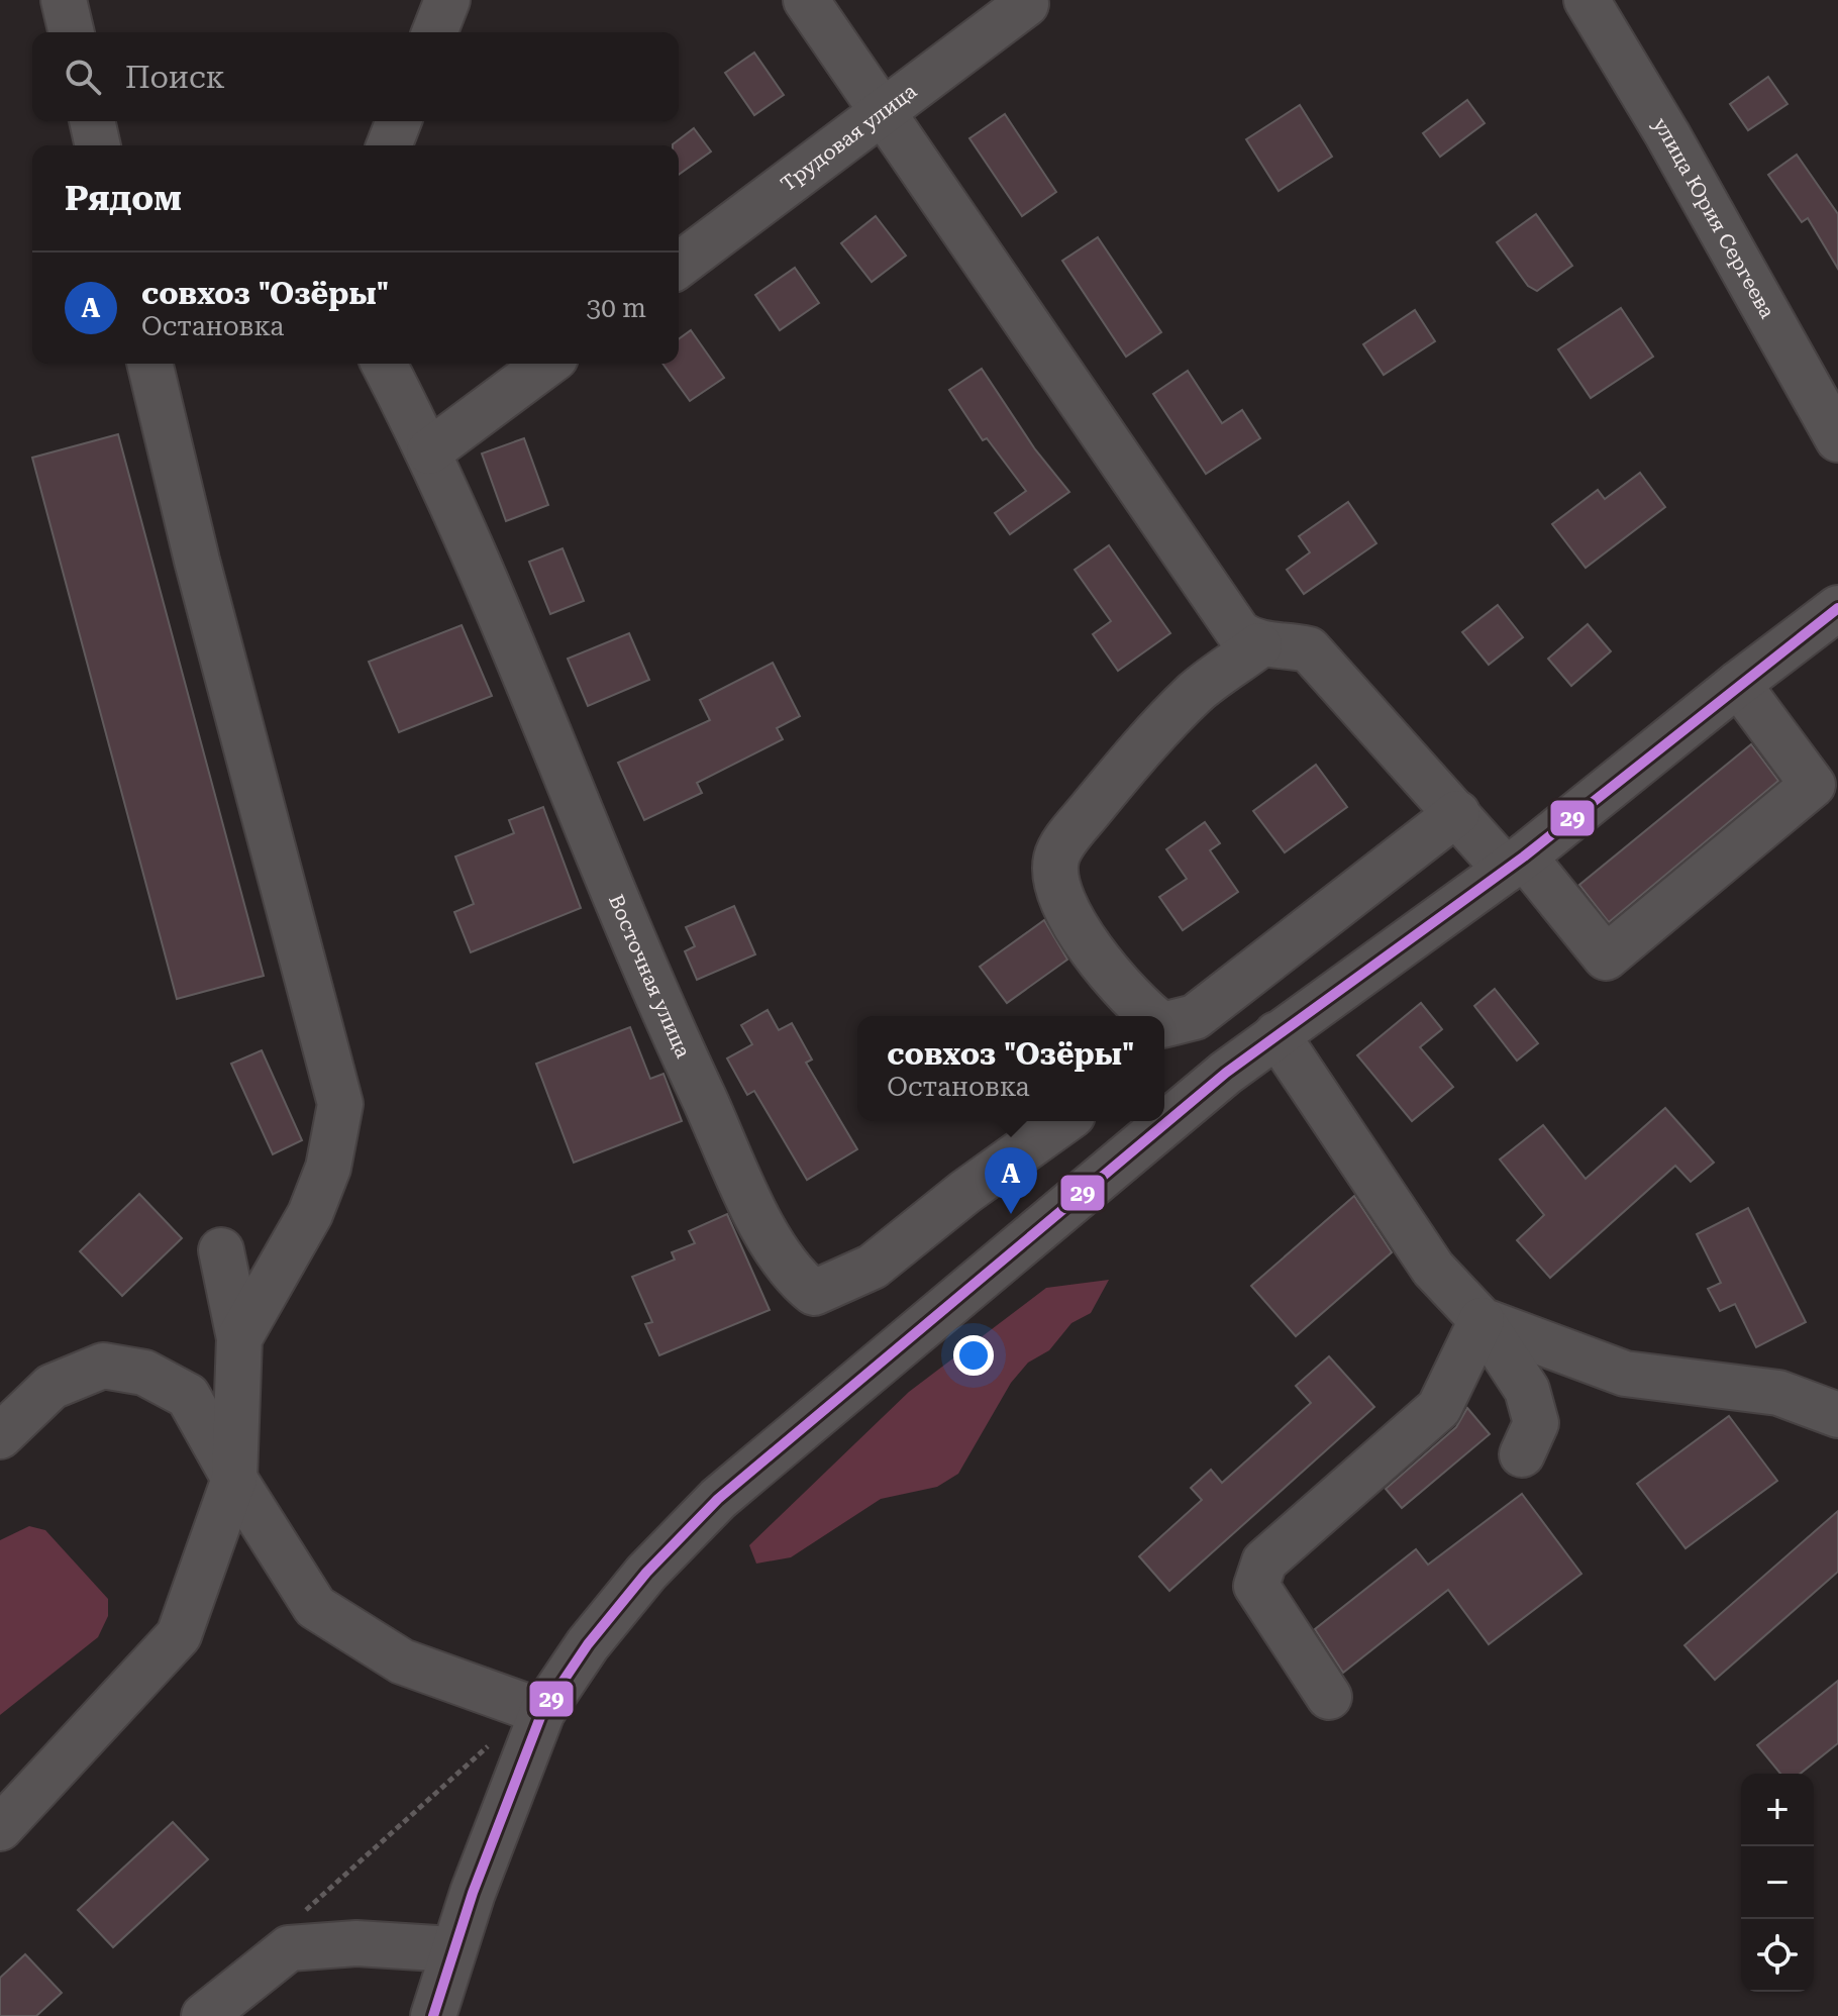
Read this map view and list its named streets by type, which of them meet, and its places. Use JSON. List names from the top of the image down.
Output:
{
  "streets": {
    "street": ["Трудовая улица", "улица Юрия Сергеева", "Восточная улица"]
  },
  "lines": ["transit line 29"],
  "page": {
    "search": "Поиск",
    "heading": "Рядом",
    "list": [
      {
        "mark": "A",
        "name": "совхоз \"Озёры\"",
        "note": "Остановка",
        "value": "30 m"
      }
    ],
    "popup": ["совхоз \"Озёры\"", "Остановка"],
    "pins": "A",
    "map_buttons": ["+", "−"]
  }
}
